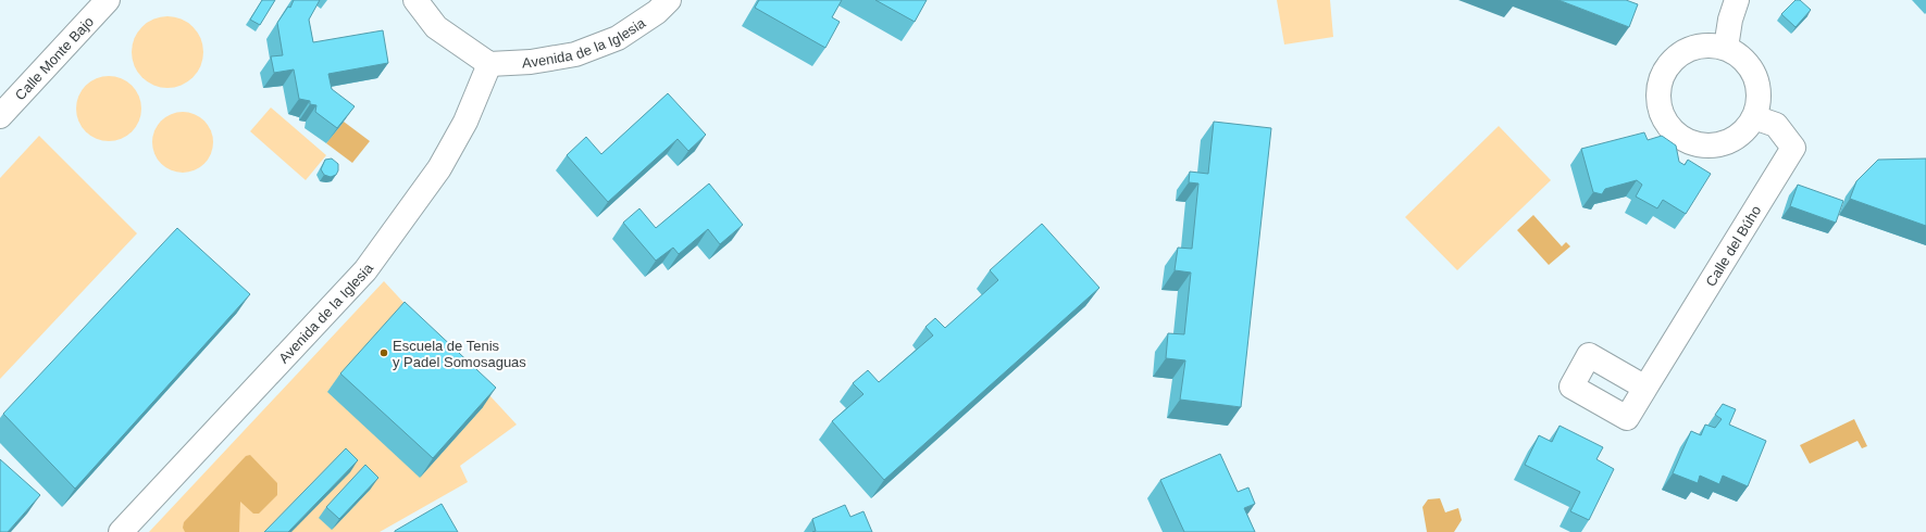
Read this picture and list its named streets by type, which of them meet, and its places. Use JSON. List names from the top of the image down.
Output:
{
  "streets": {
    "street": ["Avenida de la Iglesia", "Calle Monte Bajo", "Calle del Búho"]
  },
  "places": ["Escuela de Tenis y Padel Somosaguas"]
}
